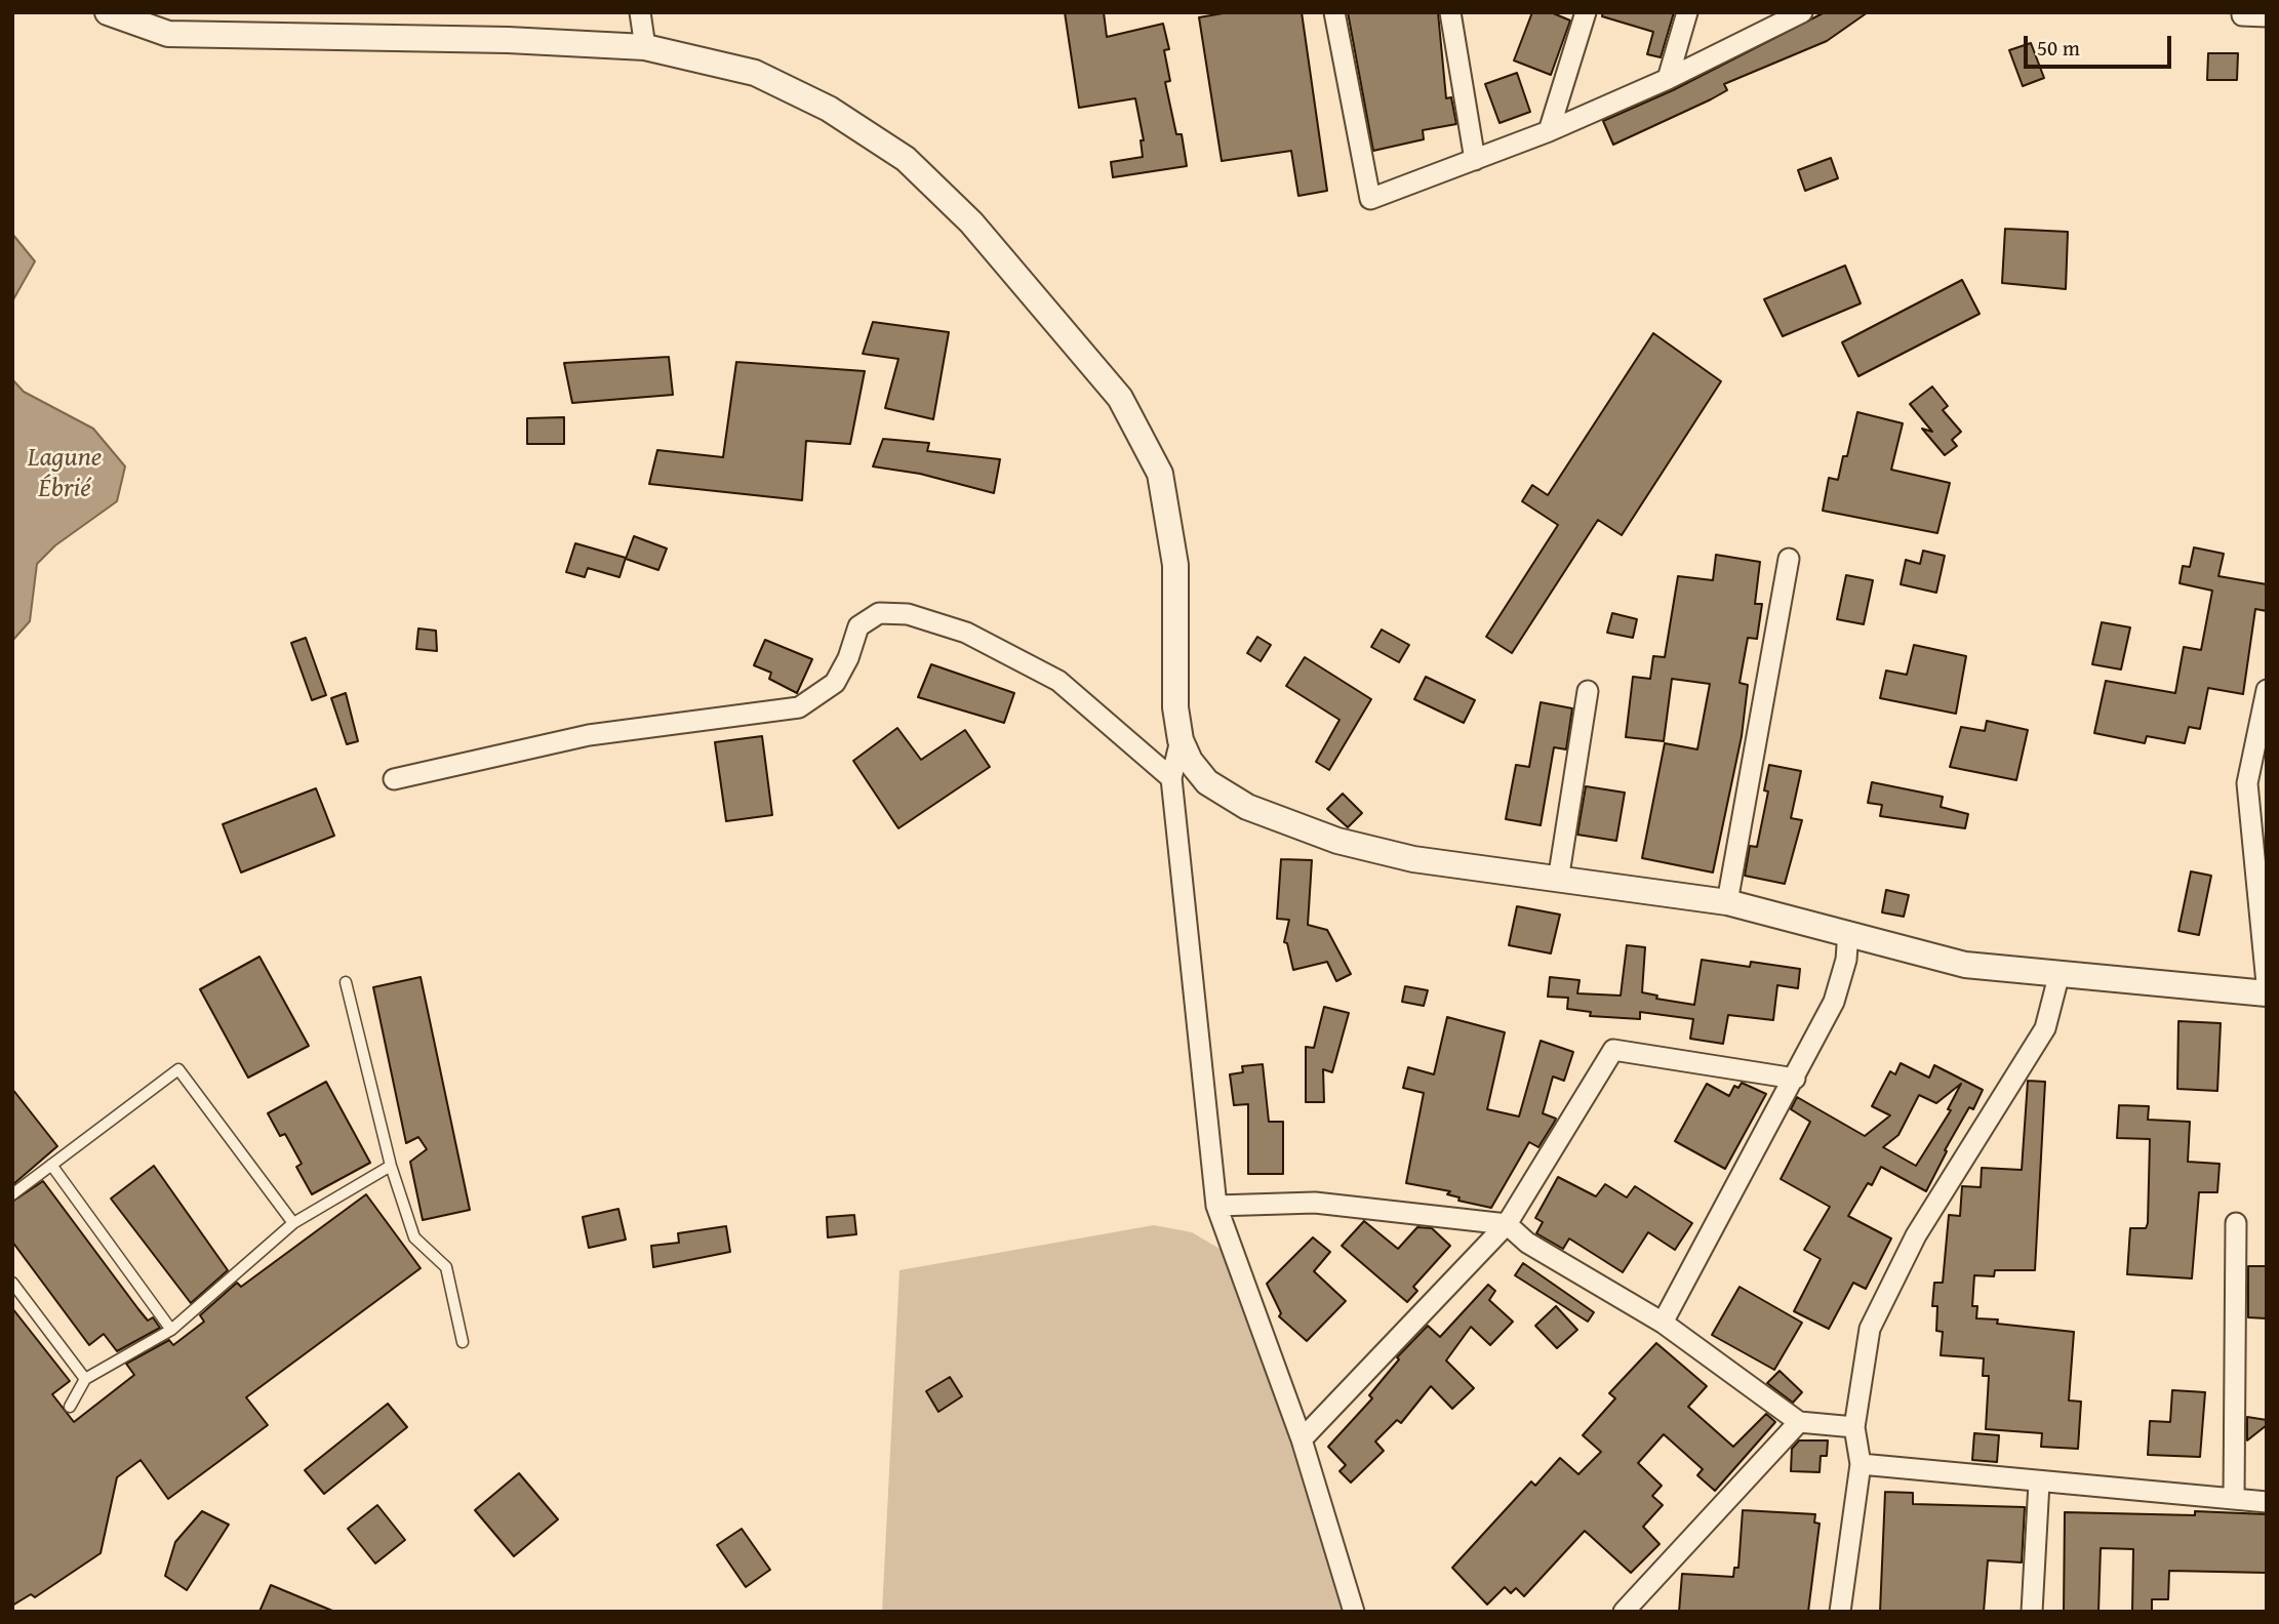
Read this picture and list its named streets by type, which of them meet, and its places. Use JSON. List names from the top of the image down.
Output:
{
  "water": ["Lagune Ébrié"],
  "scale_bar": "50 m"
}
